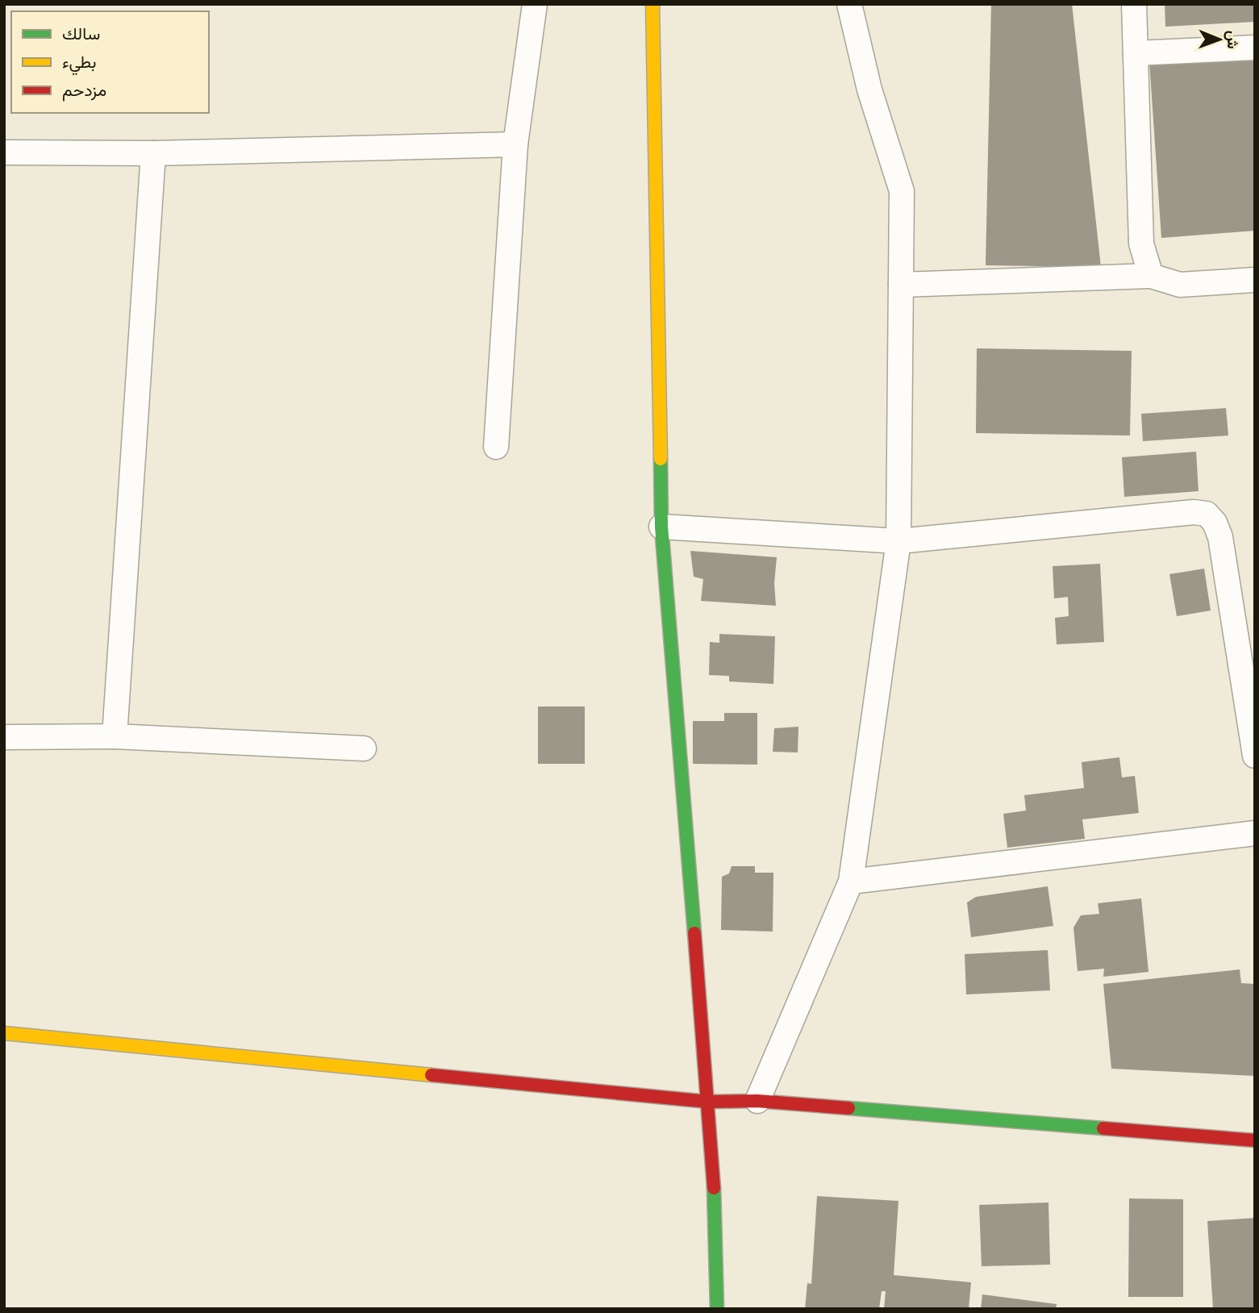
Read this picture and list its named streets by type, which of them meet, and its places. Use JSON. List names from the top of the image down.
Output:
{
  "legend": ["سالك", "بطيء", "مزدحم"],
  "north": "right"
}
